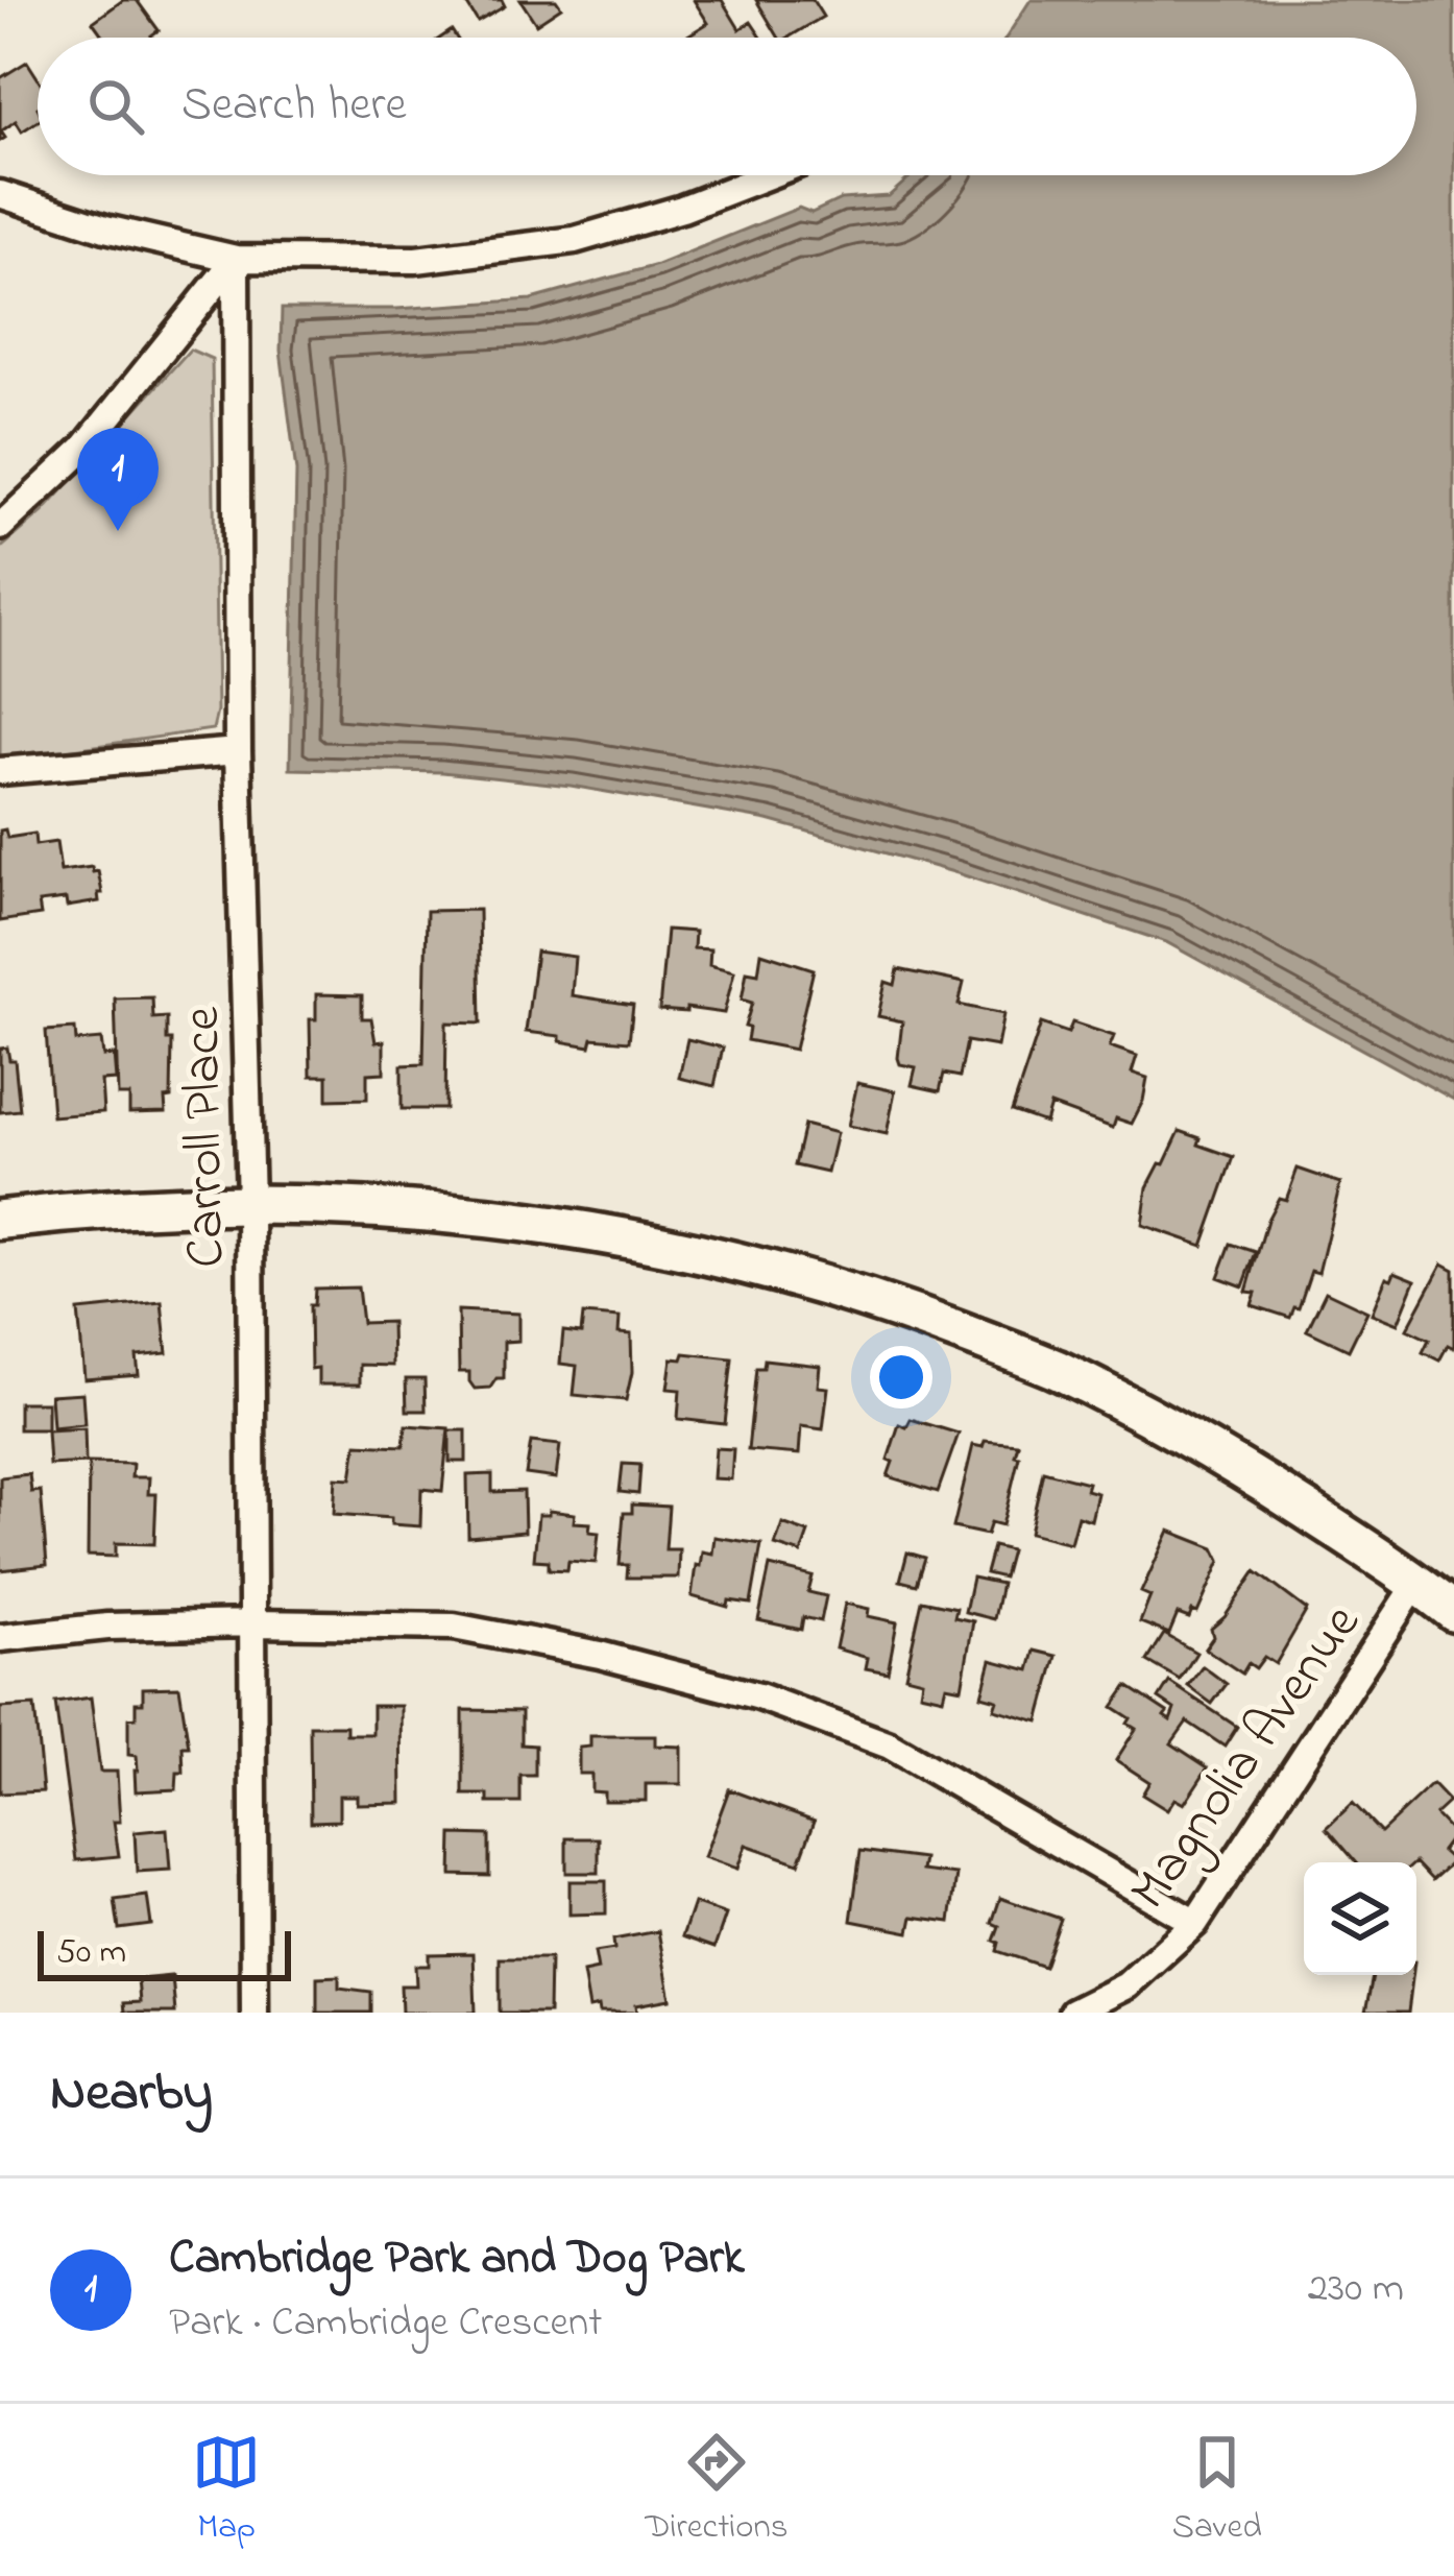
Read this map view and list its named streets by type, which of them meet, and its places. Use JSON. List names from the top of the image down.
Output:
{
  "streets": {
    "street": ["Carroll Place", "Magnolia Avenue"]
  },
  "scale_bar": "50 m",
  "page": {
    "search": "Search here",
    "pins": "1",
    "scale": "50 m",
    "heading": "Nearby",
    "list": [
      {
        "mark": "1",
        "name": "Cambridge Park and Dog Park",
        "note": "Park · Cambridge Crescent",
        "value": "230 m"
      }
    ],
    "nav": ["Map", "Directions", "Saved"]
  }
}
